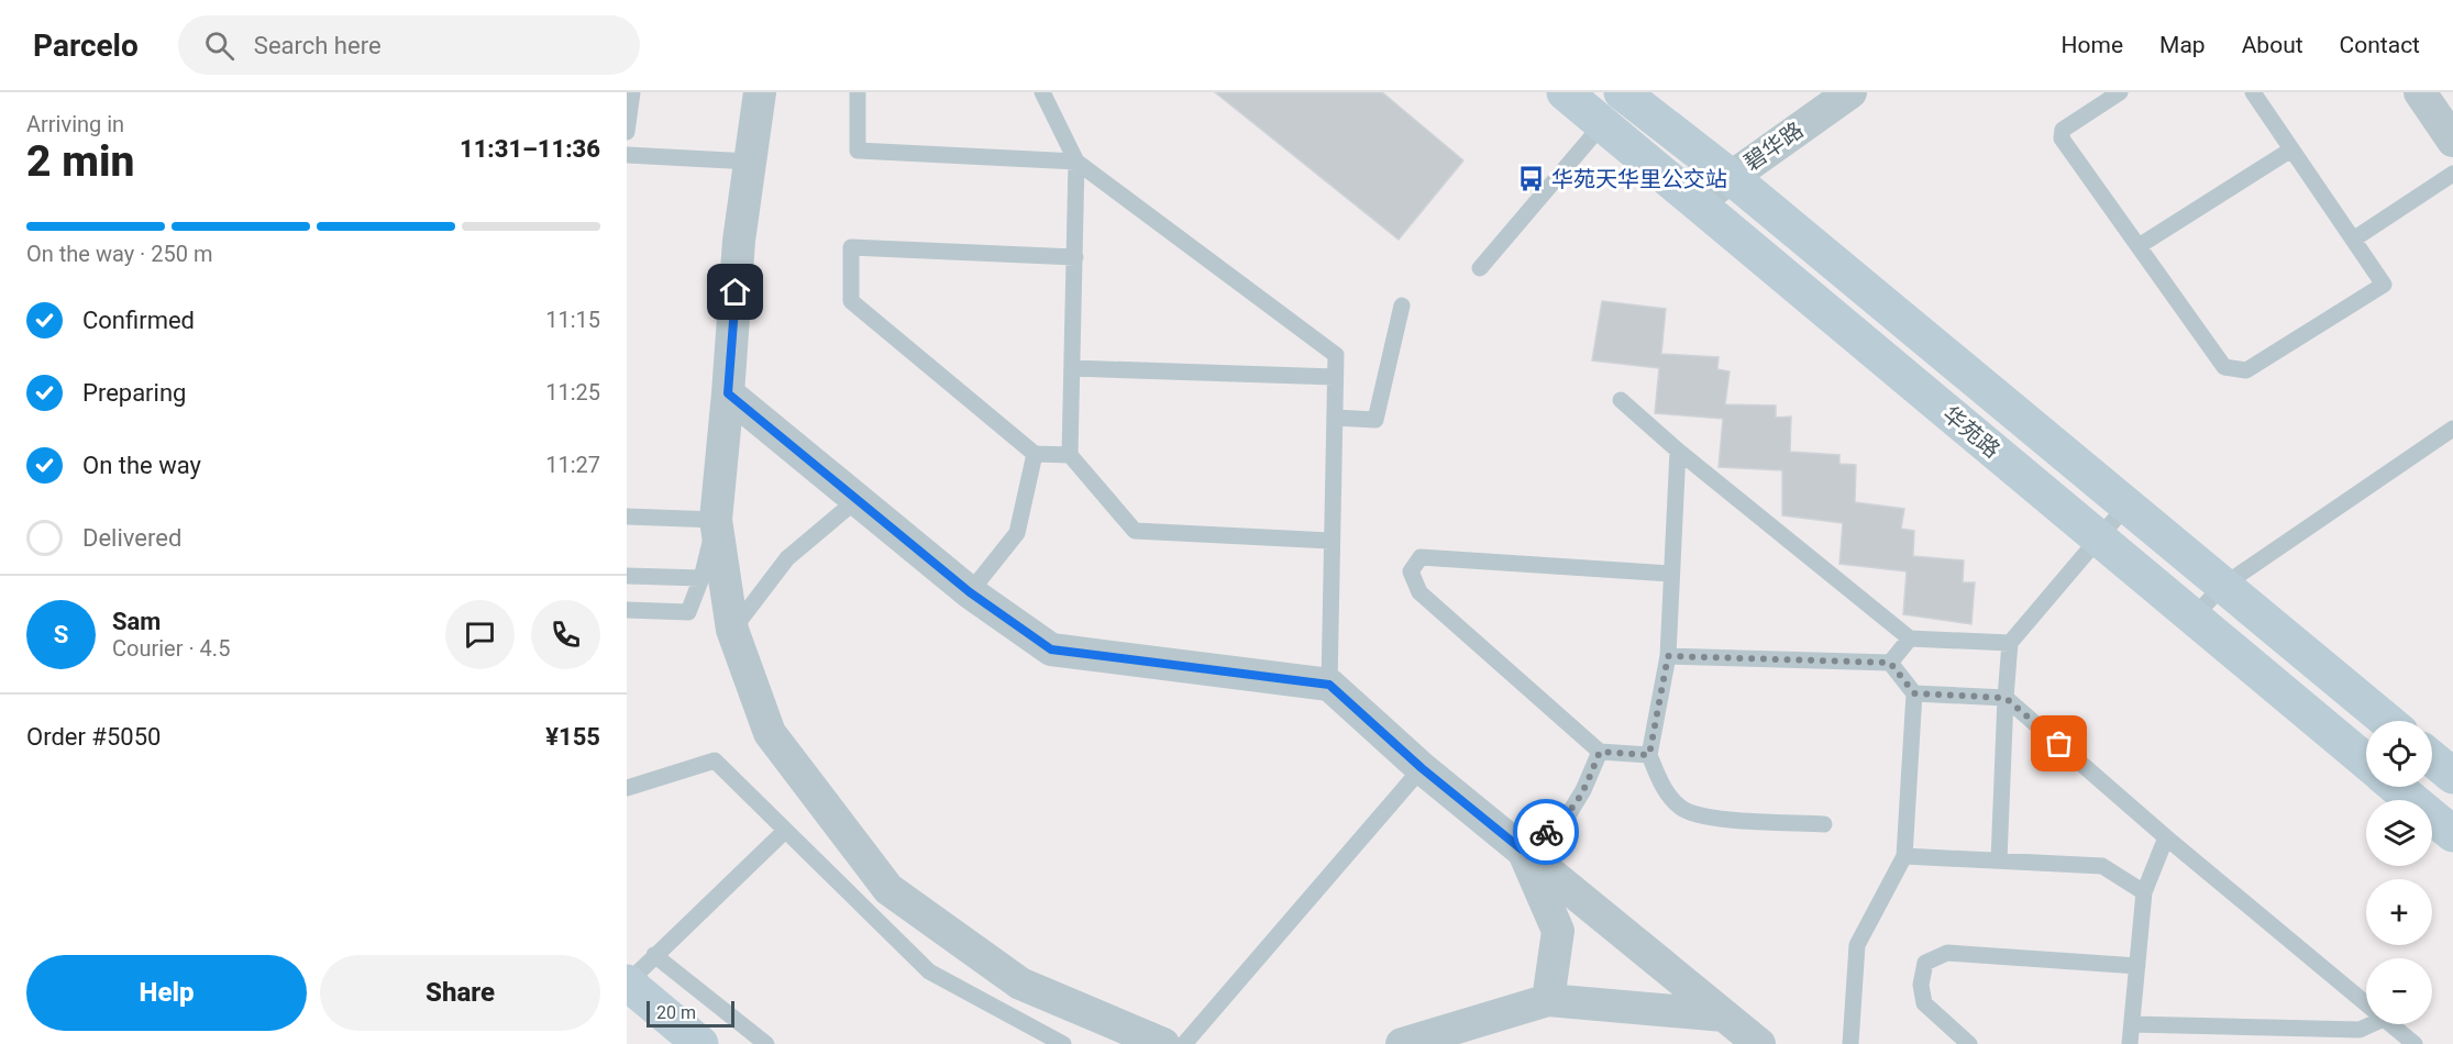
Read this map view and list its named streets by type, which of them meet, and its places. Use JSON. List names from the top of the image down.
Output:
{
  "streets": {
    "main road": ["华苑路"],
    "street": ["碧华路"]
  },
  "crossings": [
    ["碧华路", "华苑路"]
  ],
  "places": {
    "bus stop": ["华苑天华里公交站"]
  },
  "scale_bar": "20 m",
  "page": {
    "header": "Parcelo",
    "search": "Search here",
    "nav": [
      "Home",
      "Map",
      "About",
      "Contact"
    ],
    "heading": ["2 min", "Arriving in", "11:31–11:36"],
    "panel": [
      "Sam",
      "Courier · 4.5",
      "Order #5050",
      "¥155"
    ],
    "bar": "On the way · 250 m",
    "list": [
      ["Confirmed", "11:15"],
      ["Preparing", "11:25"],
      ["On the way", "11:27"],
      "Delivered"
    ],
    "round": "S",
    "map_buttons": ["+", "−"],
    "buttons": ["Help", "Share"],
    "scale": "20 m"
  }
}
